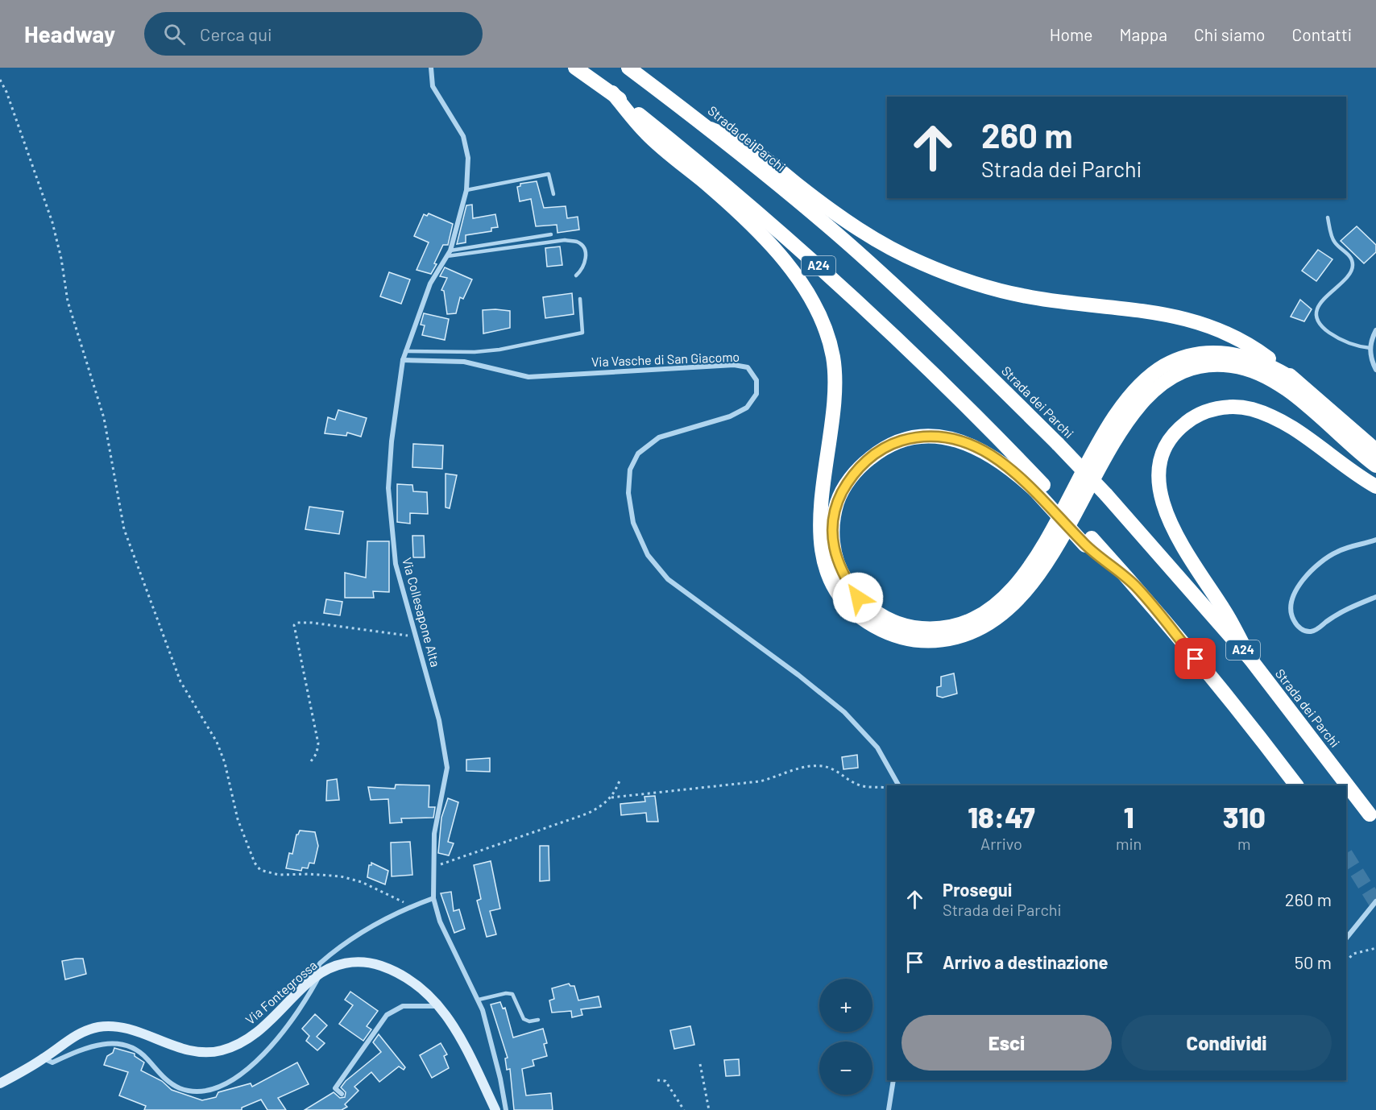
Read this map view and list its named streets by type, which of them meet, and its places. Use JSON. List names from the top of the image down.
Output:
{
  "streets": {
    "highway": ["Strada dei Parchi", "A24"],
    "street": ["Via Vasche di San Giacomo", "Via Collesapone Alta", "Via Fontegrossa"]
  },
  "crossings": [
    ["Via Vasche di San Giacomo", "Via Collesapone Alta"]
  ],
  "page": {
    "header": "Headway",
    "search": "Cerca qui",
    "nav": [
      "Home",
      "Mappa",
      "Chi siamo",
      "Contatti"
    ],
    "turn": ["260 m", "Strada dei Parchi"],
    "eta": [
      "18:47",
      "Arrivo",
      "1",
      "min",
      "310",
      "m"
    ],
    "list": [
      {
        "name": "Prosegui",
        "note": "Strada dei Parchi",
        "value": "260 m"
      },
      {
        "name": "Arrivo a destinazione",
        "value": "50 m"
      }
    ],
    "map_buttons": ["+", "−"],
    "buttons": ["Esci", "Condividi"]
  }
}
